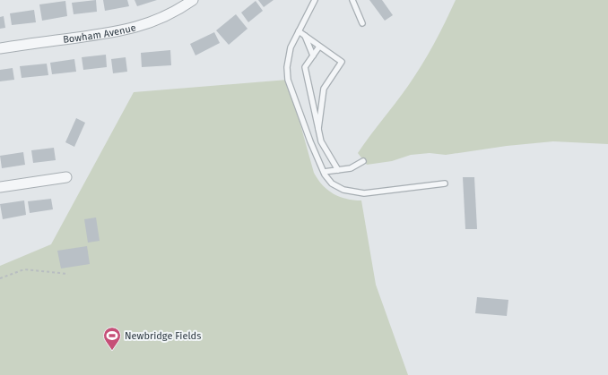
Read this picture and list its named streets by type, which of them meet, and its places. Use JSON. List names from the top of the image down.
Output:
{
  "streets": {
    "street": ["Bowham Avenue"]
  },
  "places": {
    "sports": ["Newbridge Fields"]
  }
}
